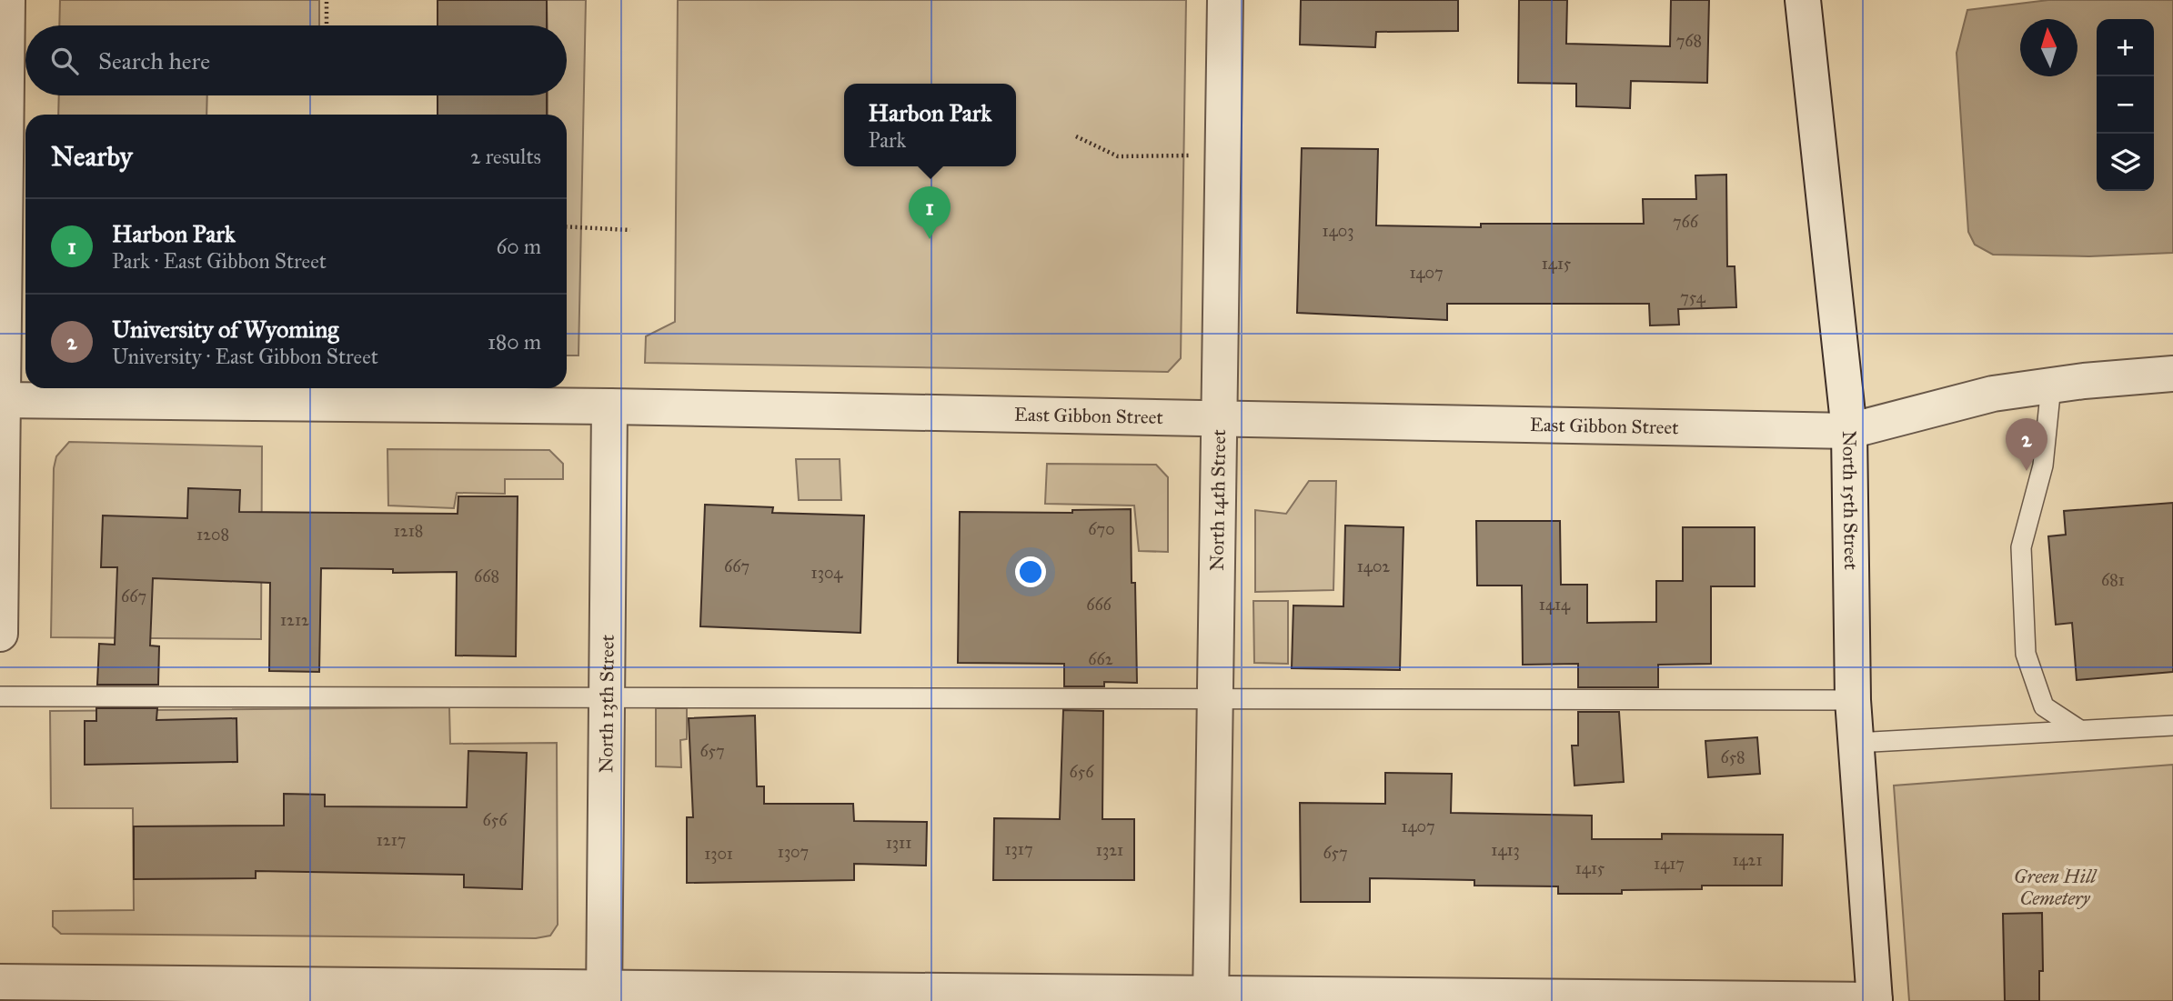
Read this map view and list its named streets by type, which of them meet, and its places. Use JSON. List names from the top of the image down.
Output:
{
  "streets": {
    "street": [
      "East Gibbon Street",
      "North 14th Street",
      "North 15th Street",
      "North 13th Street"
    ]
  },
  "crossings": [
    ["East Gibbon Street", "North 14th Street"],
    ["East Gibbon Street", "North 15th Street"],
    ["East Gibbon Street", "North 13th Street"]
  ],
  "parks": ["Green Hill Cemetery"],
  "house_numbers": [
    "768",
    "766",
    "1403",
    "1415",
    "1407",
    "754",
    "670",
    "1218",
    "1208",
    "667",
    "1402",
    "1304",
    "668",
    "681",
    "667",
    "666",
    "1414",
    "1212",
    "662",
    "657",
    "658",
    "656",
    "656",
    "1407",
    "1217",
    "1311",
    "1317",
    "1321",
    "1413",
    "1307",
    "657",
    "1301",
    "1421",
    "1417",
    "1415"
  ],
  "north": "top",
  "page": {
    "map_buttons": ["+", "−"],
    "search": "Search here",
    "popup": ["Harbon Park", "Park"],
    "heading": ["Nearby", "2 results"],
    "pins": ["1", "2"],
    "list": [
      {
        "mark": "1",
        "name": "Harbon Park",
        "note": "Park · East Gibbon Street",
        "value": "60 m"
      },
      {
        "mark": "2",
        "name": "University of Wyoming",
        "note": "University · East Gibbon Street",
        "value": "180 m"
      }
    ]
  }
}
